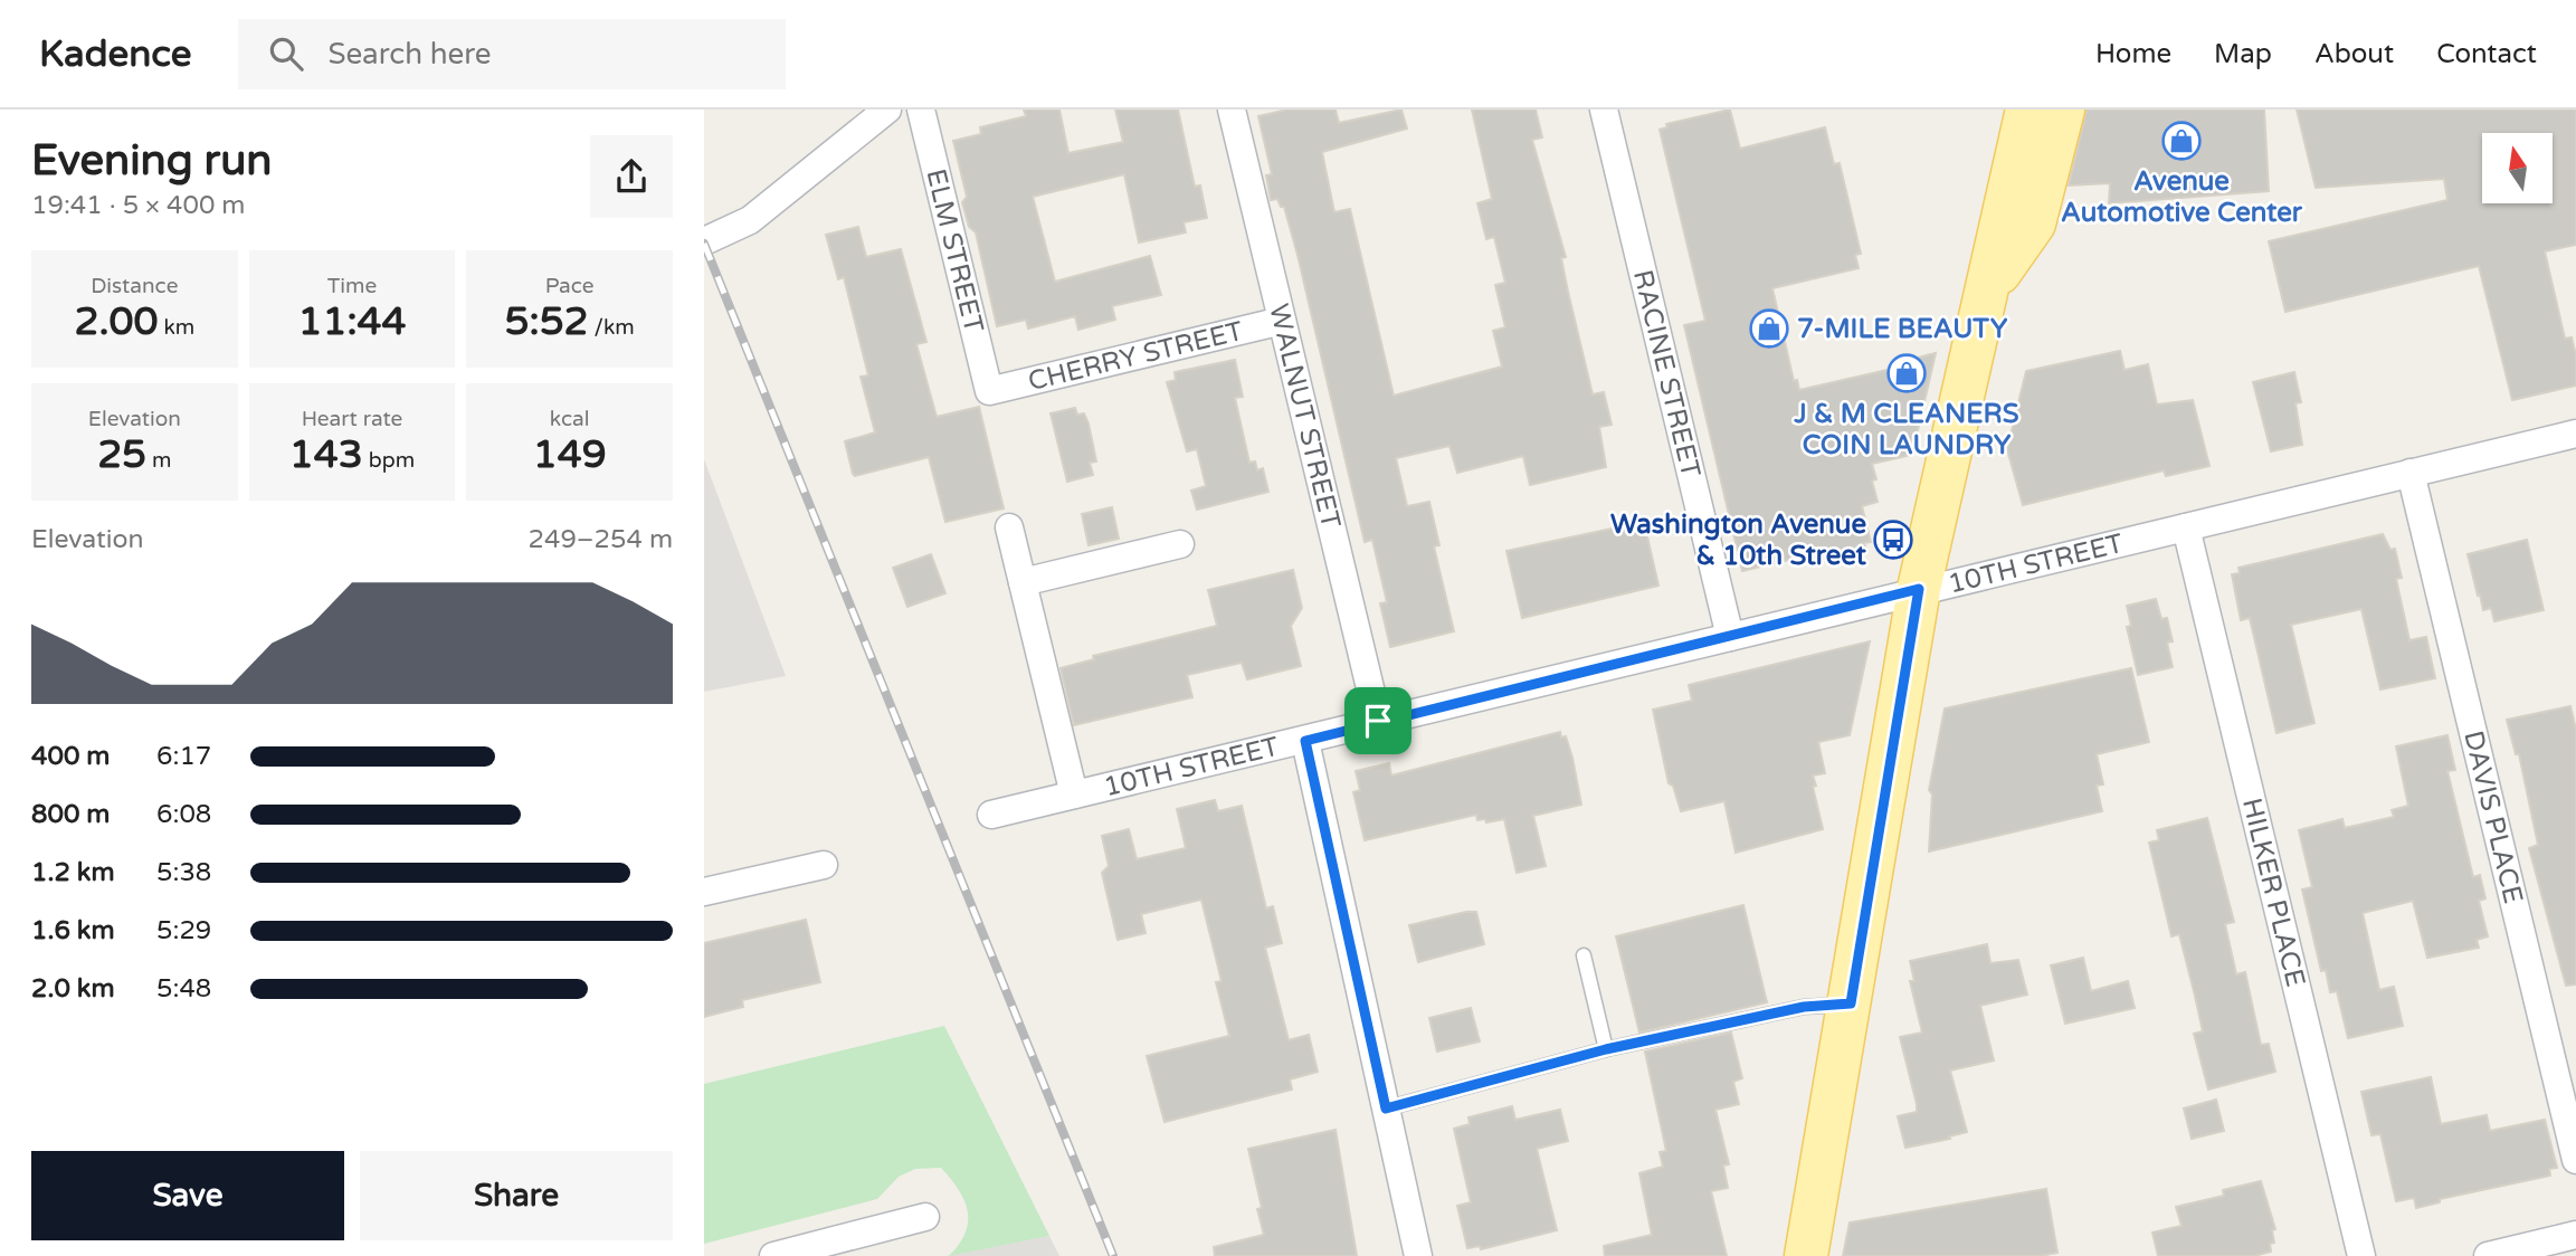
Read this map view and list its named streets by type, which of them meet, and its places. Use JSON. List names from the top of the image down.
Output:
{
  "streets": {
    "street": [
      "ELM STREET",
      "CHERRY STREET",
      "RACINE STREET",
      "WALNUT STREET",
      "10TH STREET",
      "DAVIS PLACE",
      "HILKER PLACE"
    ]
  },
  "crossings": [
    ["ELM STREET", "CHERRY STREET"],
    ["CHERRY STREET", "WALNUT STREET"],
    ["RACINE STREET", "10TH STREET"],
    ["WALNUT STREET", "10TH STREET"],
    ["10TH STREET", "DAVIS PLACE"],
    ["10TH STREET", "HILKER PLACE"]
  ],
  "places": {
    "shop": ["Avenue Automotive Center", "7-MILE BEAUTY", "J & M CLEANERS COIN LAUNDRY"],
    "bus stop": ["Washington Avenue & 10th Street"]
  },
  "north": "top",
  "page": {
    "header": "Kadence",
    "search": "Search here",
    "nav": [
      "Home",
      "Map",
      "About",
      "Contact"
    ],
    "heading": ["Evening run", "19:41 · 5 × 400 m"],
    "stats": [
      ["Distance", "2.00 km"],
      ["Time", "11:44"],
      ["Pace", "5:52 /km"],
      ["Elevation", "25 m"],
      ["Heart rate", "143 bpm"],
      ["kcal", "149"]
    ],
    "chart": ["Elevation", "249–254 m"],
    "list": [
      {
        "name": "400 m",
        "note": "6:17"
      },
      {
        "name": "800 m",
        "note": "6:08"
      },
      {
        "name": "1.2 km",
        "note": "5:38"
      },
      {
        "name": "1.6 km",
        "note": "5:29"
      },
      {
        "name": "2.0 km",
        "note": "5:48"
      }
    ],
    "buttons": ["Save", "Share"]
  }
}
